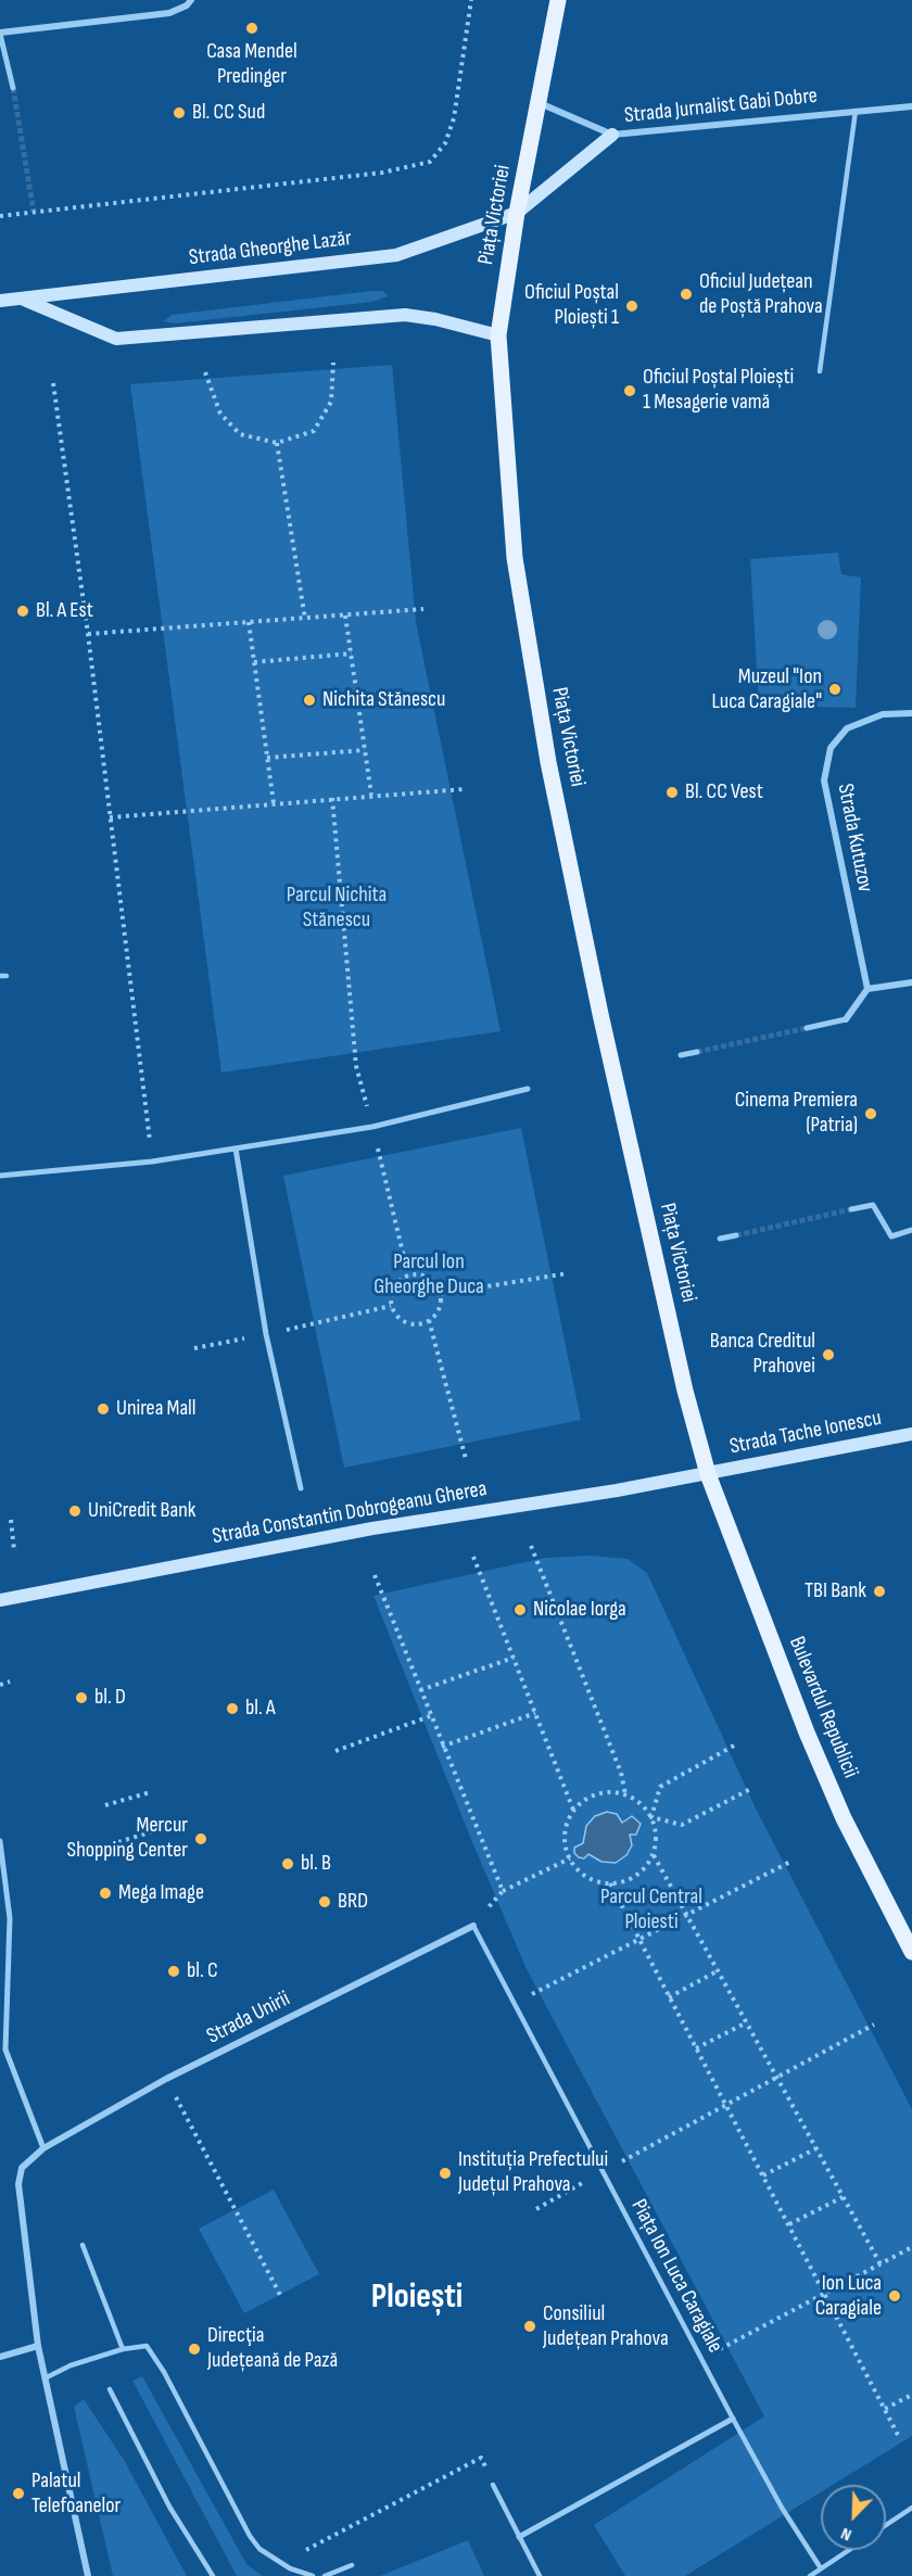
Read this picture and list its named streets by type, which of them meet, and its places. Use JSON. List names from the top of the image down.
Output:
{
  "streets": {
    "main road": [
      "Piața Victoriei",
      "Strada Gheorghe Lazăr",
      "Strada Tache Ionescu",
      "Strada Constantin Dobrogeanu Gherea",
      "Bulevardul Republicii"
    ],
    "street": ["Strada Jurnalist Gabi Dobre", "Strada Kutuzov", "Strada Unirii"],
    "lane": ["Piața Ion Luca Caragiale"]
  },
  "crossings": [
    ["Strada Jurnalist Gabi Dobre", "Piața Victoriei"],
    ["Strada Jurnalist Gabi Dobre", "Strada Gheorghe Lazăr"],
    ["Piața Victoriei", "Strada Gheorghe Lazăr"],
    ["Piața Victoriei", "Strada Tache Ionescu"],
    ["Piața Victoriei", "Strada Constantin Dobrogeanu Gherea"],
    ["Piața Victoriei", "Bulevardul Republicii"],
    ["Strada Tache Ionescu", "Strada Constantin Dobrogeanu Gherea"],
    ["Strada Tache Ionescu", "Bulevardul Republicii"],
    ["Strada Constantin Dobrogeanu Gherea", "Bulevardul Republicii"],
    ["Strada Unirii", "Piața Ion Luca Caragiale"]
  ],
  "districts": ["Ploiești"],
  "parks": ["Parcul Nichita Stănescu", "Parcul Ion Gheorghe Duca", "Parcul Central Ploiesti"],
  "places": [
    "Casa Mendel Predinger",
    "Bl. CC Sud",
    "Oficiul Județean de Poștă Prahova",
    "Oficiul Poștal Ploiești 1",
    "Oficiul Poștal Ploiești 1 Mesagerie vamă",
    "Bl. A Est",
    "Muzeul \"Ion Luca Caragiale\"",
    "Nichita Stănescu",
    "Bl. CC Vest",
    "Cinema Premiera (Patria)",
    "Banca Creditul Prahovei",
    "Unirea Mall",
    "UniCredit Bank",
    "TBI Bank",
    "Nicolae Iorga",
    "bl. D",
    "bl. A",
    "Mercur Shopping Center",
    "bl. B",
    "Mega Image",
    "BRD",
    "bl. C",
    "Instituția Prefectului Județul Prahova",
    "Ion Luca Caragiale",
    "Consiliul Județean Prahova",
    "Direcţia Județeană de Pază",
    "Palatul Telefoanelor"
  ],
  "north": "bottom left"
}
